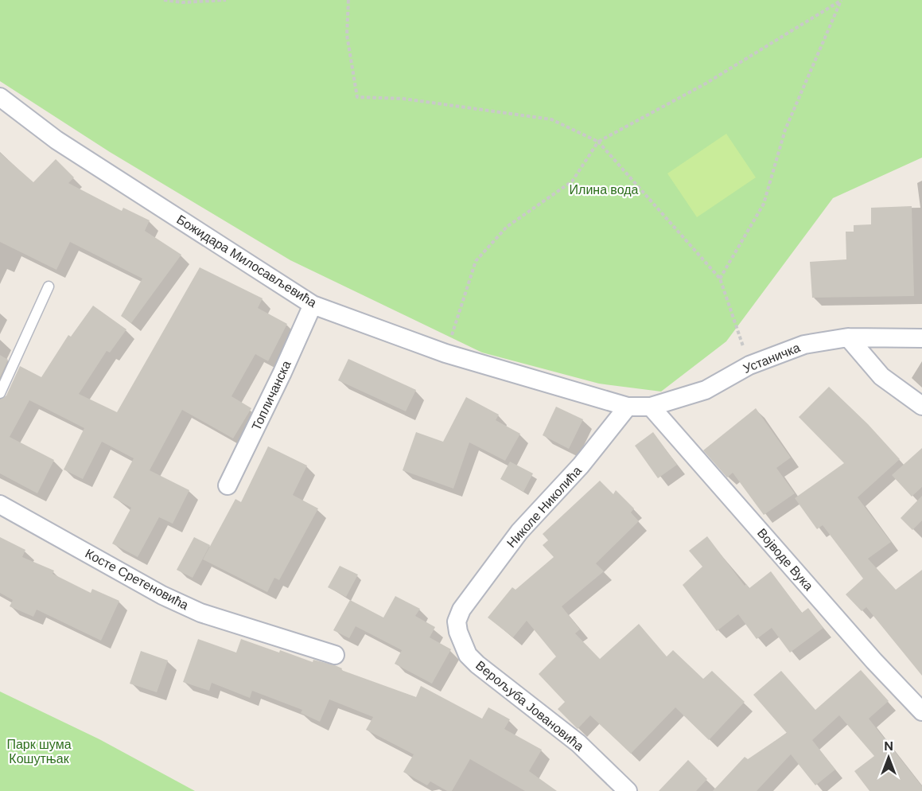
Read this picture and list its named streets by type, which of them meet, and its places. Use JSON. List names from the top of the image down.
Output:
{
  "streets": {
    "street": [
      "Божидара Милосављевића",
      "Устаничка",
      "Топличанска",
      "Николе Николића",
      "Војводе Вука",
      "Косте Сретеновића",
      "Верољуба Јовановића"
    ]
  },
  "crossings": [
    ["Божидара Милосављевића", "Устаничка"],
    ["Божидара Милосављевића", "Топличанска"],
    ["Божидара Милосављевића", "Николе Николића"],
    ["Устаничка", "Николе Николића"],
    ["Устаничка", "Војводе Вука"],
    ["Николе Николића", "Верољуба Јовановића"]
  ],
  "parks": ["Илина вода", "Парк шума Кошутњак"],
  "north": "top"
}
